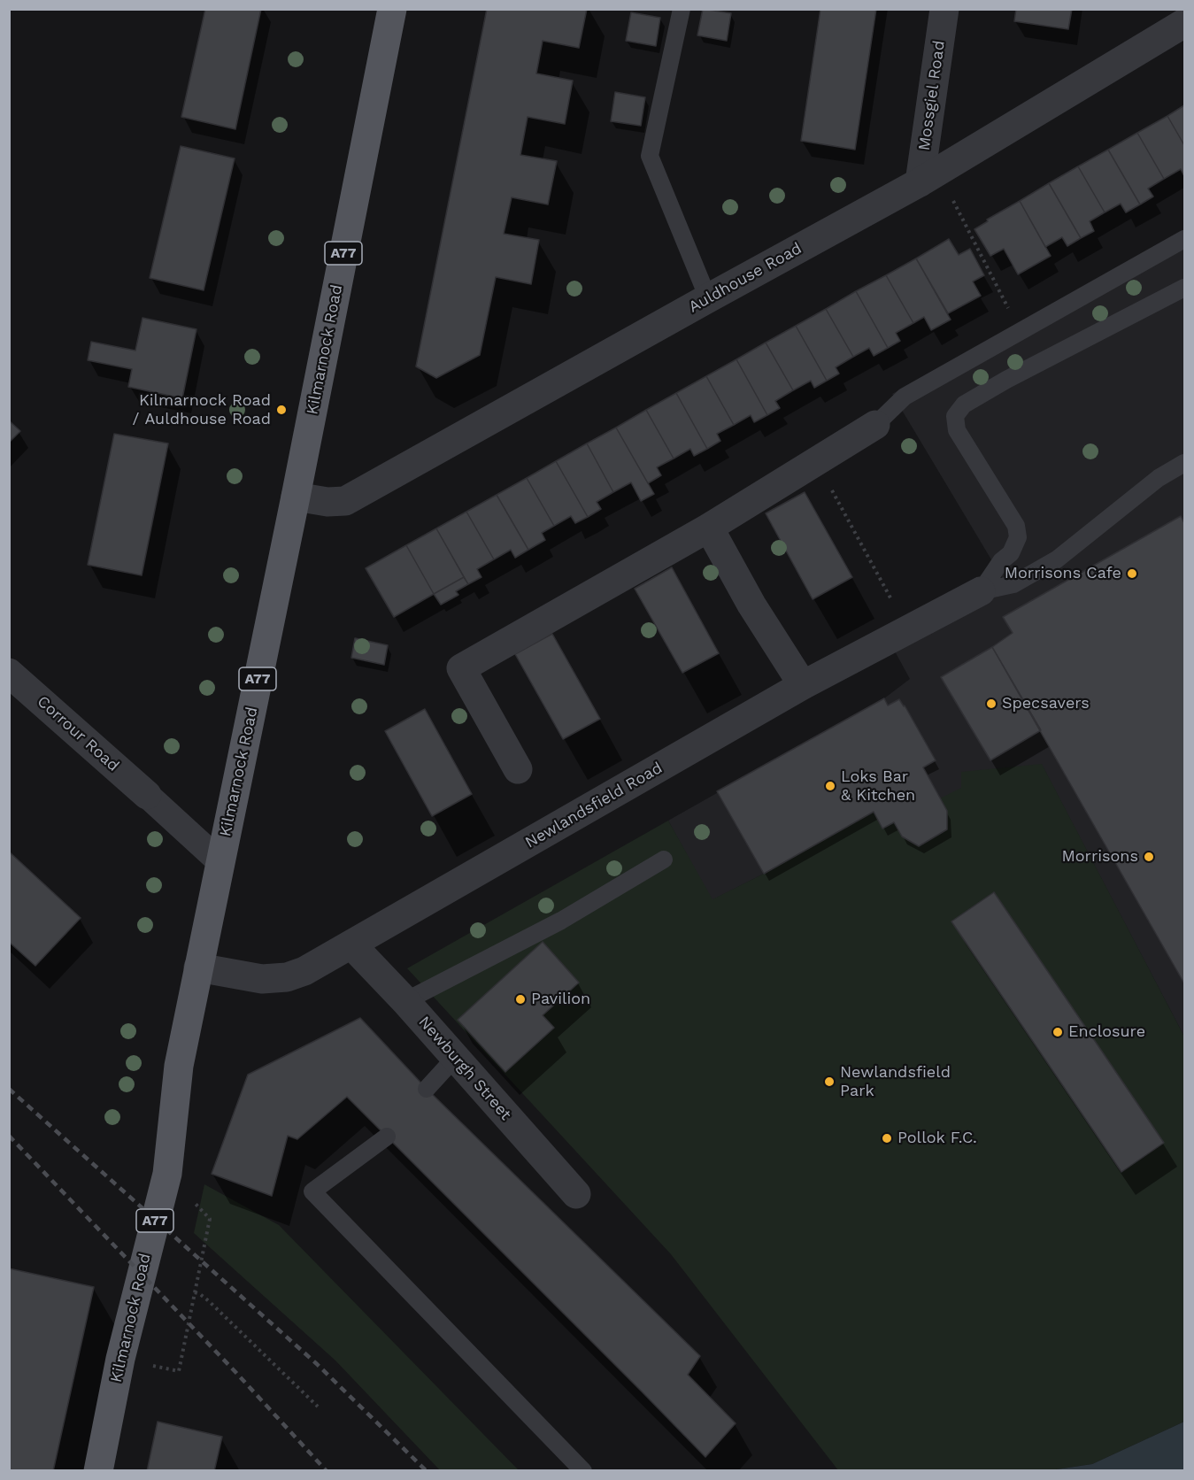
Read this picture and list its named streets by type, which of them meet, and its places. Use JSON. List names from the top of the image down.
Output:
{
  "streets": {
    "main road": ["A77", "Kilmarnock Road"],
    "street": [
      "Mossgiel Road",
      "Auldhouse Road",
      "Corrour Road",
      "Newlandsfield Road",
      "Newburgh Street"
    ]
  },
  "crossings": [
    ["Mossgiel Road", "Auldhouse Road"],
    ["Auldhouse Road", "Kilmarnock Road"],
    ["Kilmarnock Road", "Newlandsfield Road"],
    ["Newlandsfield Road", "Newburgh Street"]
  ],
  "places": [
    "Kilmarnock Road / Auldhouse Road",
    "Morrisons Cafe",
    "Specsavers",
    "Loks Bar & Kitchen",
    "Morrisons",
    "Pavilion",
    "Enclosure",
    "Newlandsfield Park",
    "Pollok F.C."
  ]
}
